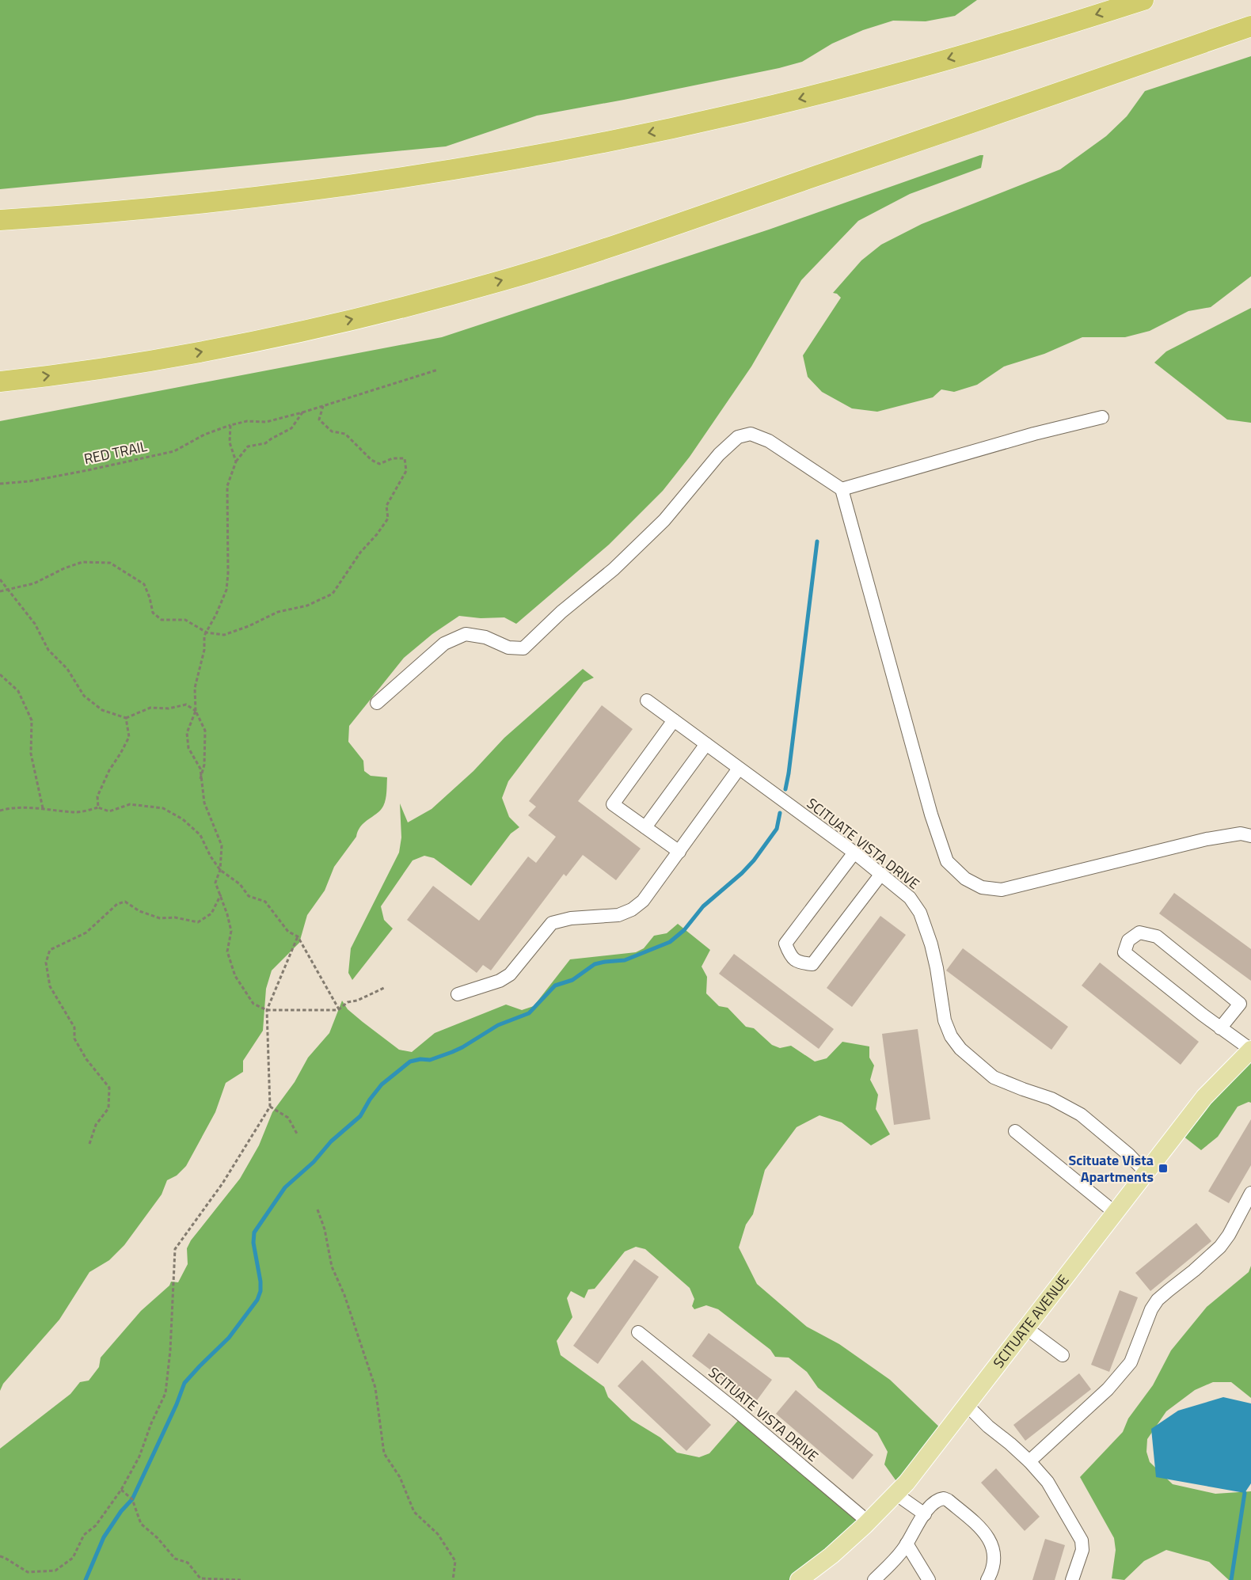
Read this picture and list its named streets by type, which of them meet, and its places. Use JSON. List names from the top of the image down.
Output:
{
  "streets": {
    "main road": ["SCITUATE AVENUE"],
    "street": ["SCITUATE VISTA DRIVE"],
    "path": ["RED TRAIL"]
  },
  "crossings": [
    ["SCITUATE VISTA DRIVE", "SCITUATE AVENUE"]
  ],
  "places": {
    "transit": ["Scituate Vista Apartments"]
  }
}
